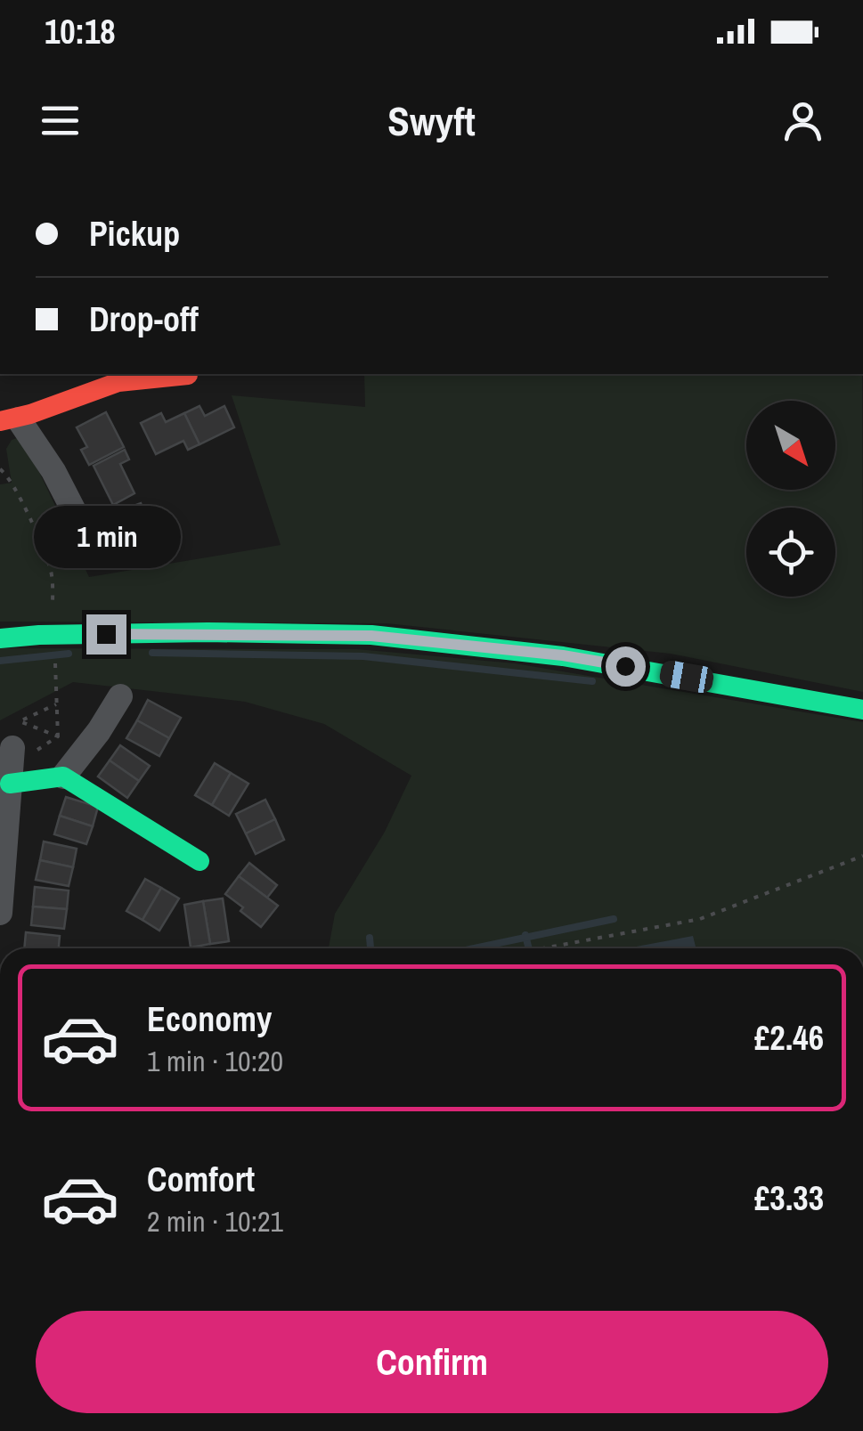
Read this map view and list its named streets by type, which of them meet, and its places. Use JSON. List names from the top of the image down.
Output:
{
  "north": "bottom right",
  "page": {
    "status": "10:18",
    "header": "Swyft",
    "banner": ["Pickup", "Drop-off"],
    "bubble": "1 min",
    "list": [
      {
        "name": "Economy",
        "note": "1 min · 10:20",
        "value": "£2.46"
      },
      {
        "name": "Comfort",
        "note": "2 min · 10:21",
        "value": "£3.33"
      }
    ],
    "buttons": "Confirm"
  }
}
